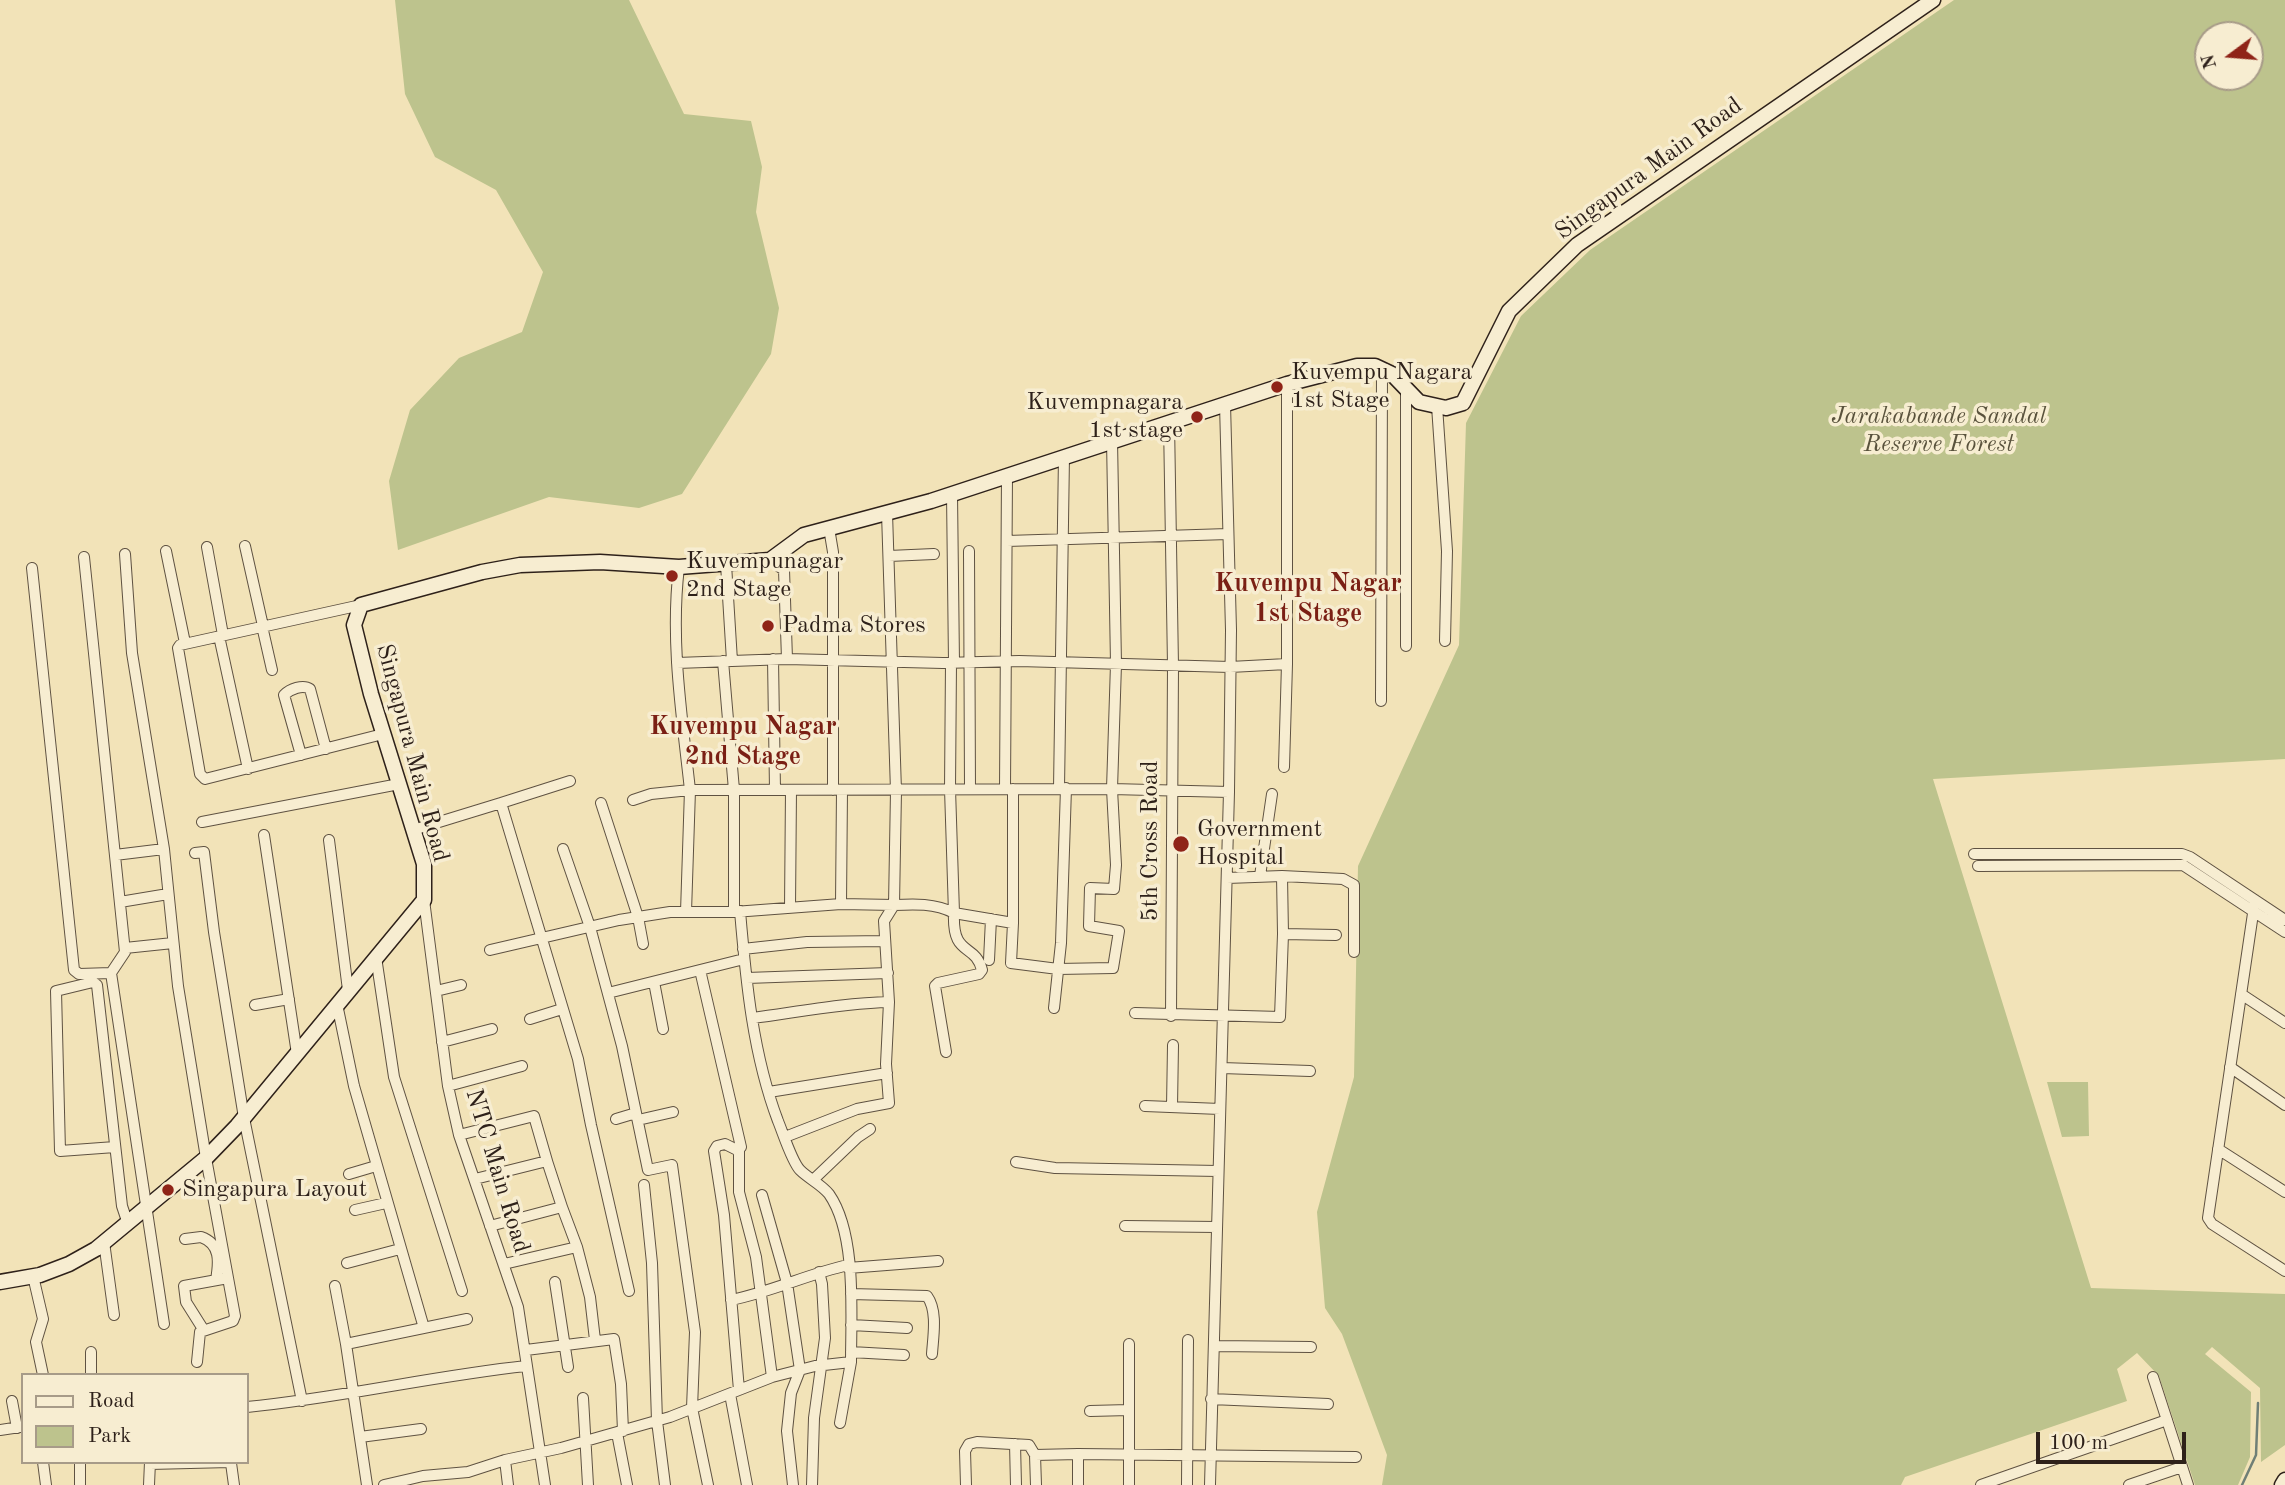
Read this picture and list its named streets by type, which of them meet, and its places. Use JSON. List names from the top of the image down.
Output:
{
  "streets": {
    "street": ["Singapura Main Road", "5th Cross Road", "NTC Main Road"]
  },
  "crossings": [
    ["Singapura Main Road", "NTC Main Road"]
  ],
  "districts": ["Kuvempu Nagar 1st Stage", "Kuvempu Nagar 2nd Stage"],
  "parks": ["Jarakabande Sandal Reserve Forest"],
  "places": [
    "Kuvempu Nagara 1st Stage",
    "Kuvempnagara 1st stage",
    "Kuvempunagar 2nd Stage",
    "Padma Stores",
    "Government Hospital",
    "Singapura Layout"
  ],
  "legend": ["Road", "Park"],
  "scale_bar": "100 m",
  "north": "left"
}
